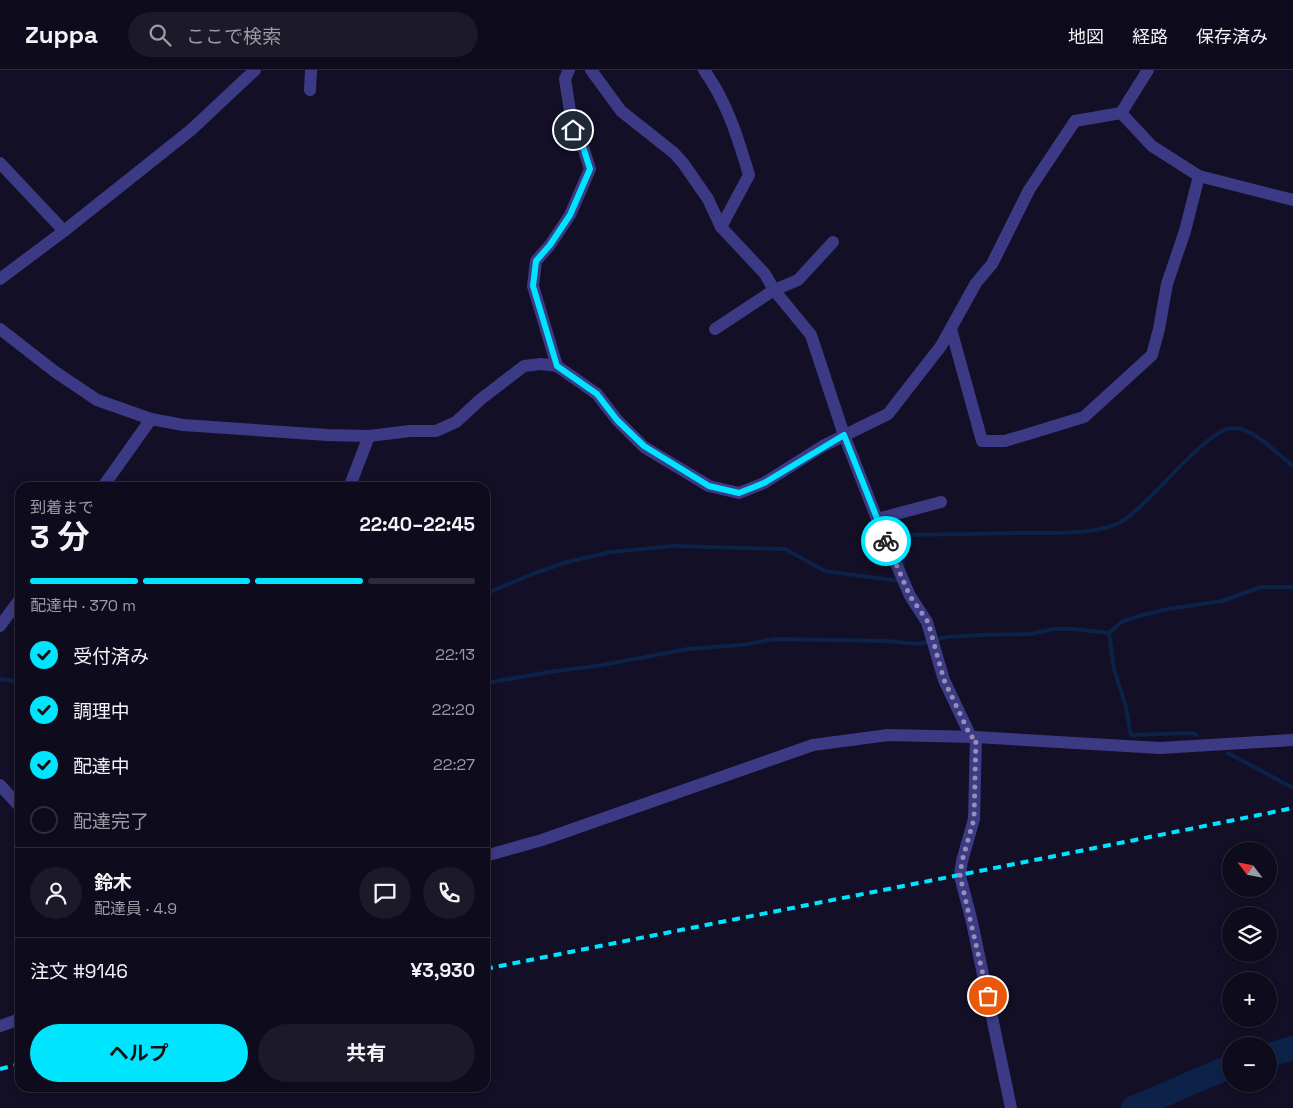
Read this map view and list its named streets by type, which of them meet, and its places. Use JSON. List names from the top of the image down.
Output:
{
  "north": "top left",
  "page": {
    "header": "Zuppa",
    "search": "ここで検索",
    "nav": ["地図", "経路", "保存済み"],
    "heading": ["3 分", "到着まで", "22:40–22:45"],
    "panel": [
      "鈴木",
      "配達員 · 4.9",
      "注文 #9146",
      "¥3,930"
    ],
    "bar": "配達中 · 370 m",
    "list": [
      ["受付済み", "22:13"],
      ["調理中", "22:20"],
      ["配達中", "22:27"],
      "配達完了"
    ],
    "map_buttons": ["+", "−"],
    "buttons": ["ヘルプ", "共有"]
  }
}
